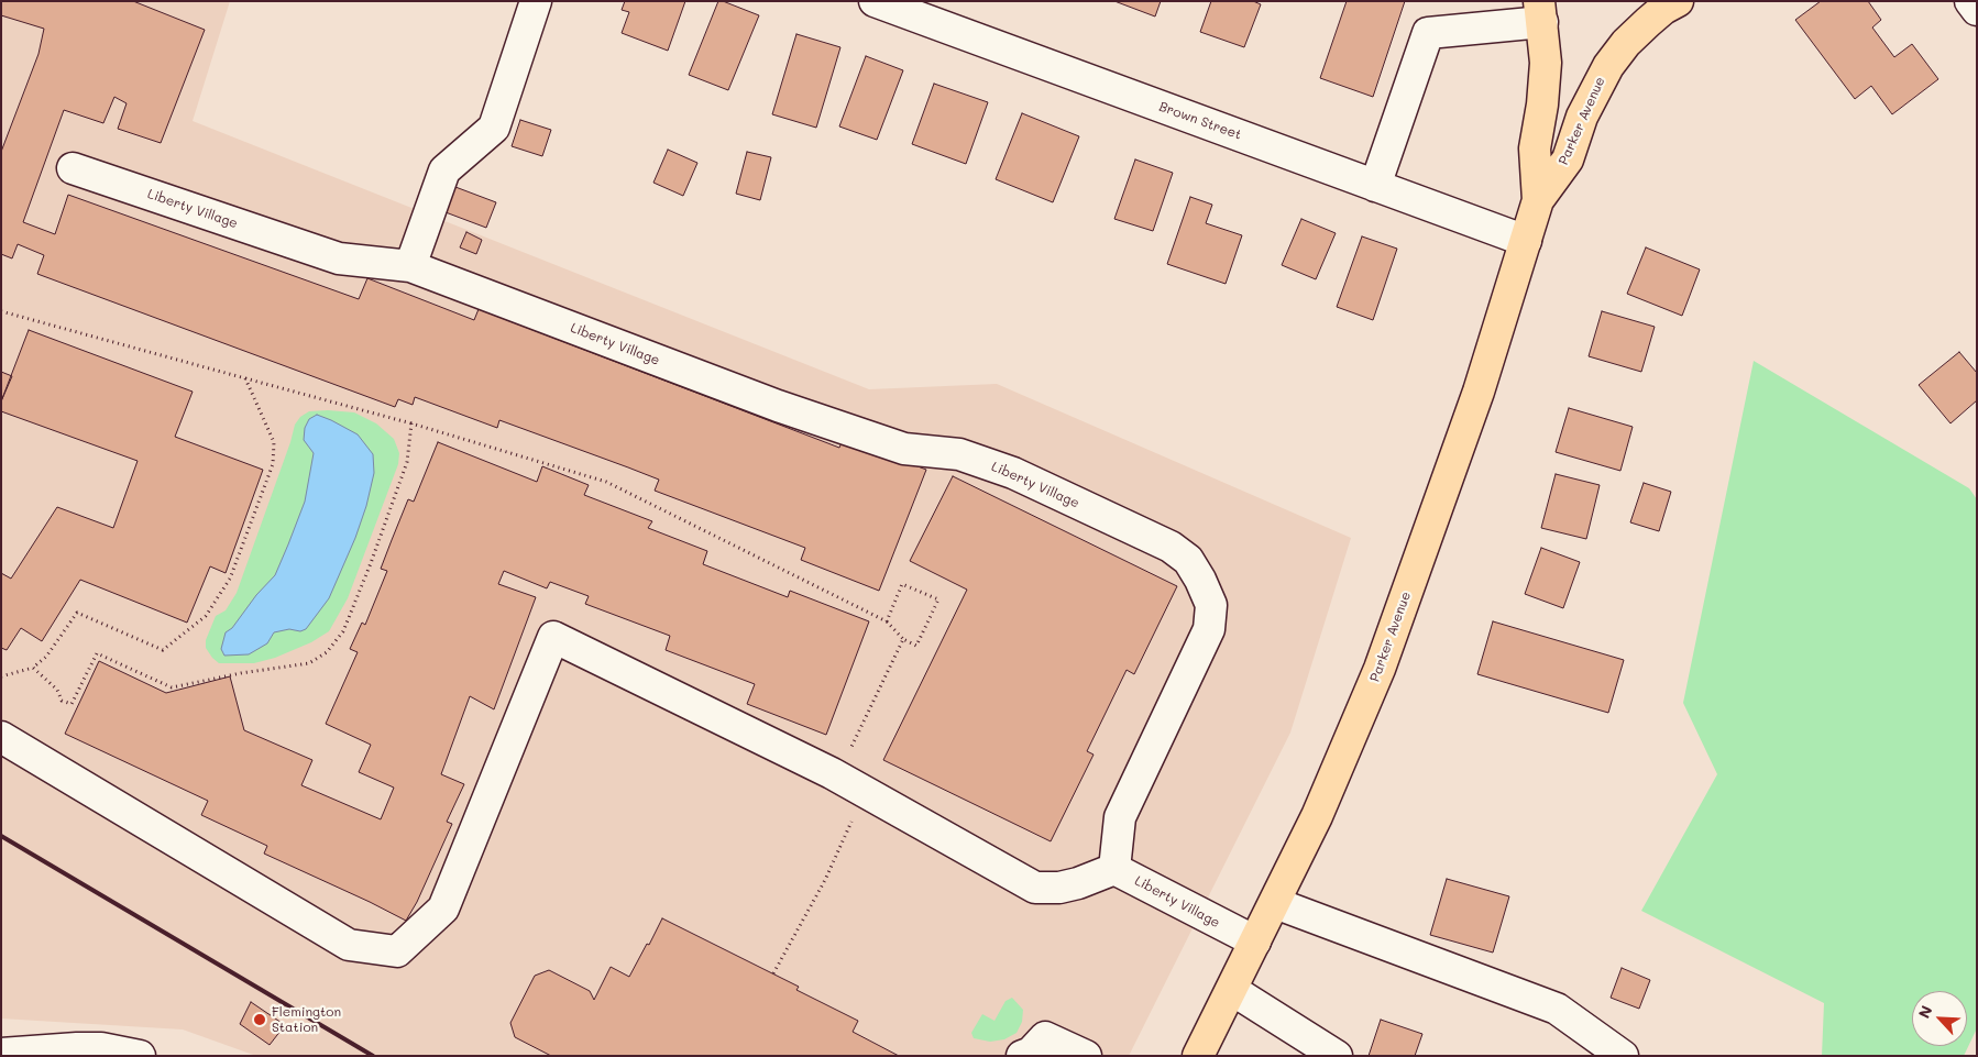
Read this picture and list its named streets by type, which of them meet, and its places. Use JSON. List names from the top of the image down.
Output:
{
  "streets": {
    "main road": ["Parker Avenue"],
    "street": ["Brown Street", "Liberty Village"]
  },
  "crossings": [
    ["Brown Street", "Parker Avenue"],
    ["Parker Avenue", "Liberty Village"]
  ],
  "places": ["Flemington Station"],
  "north": "top left"
}
